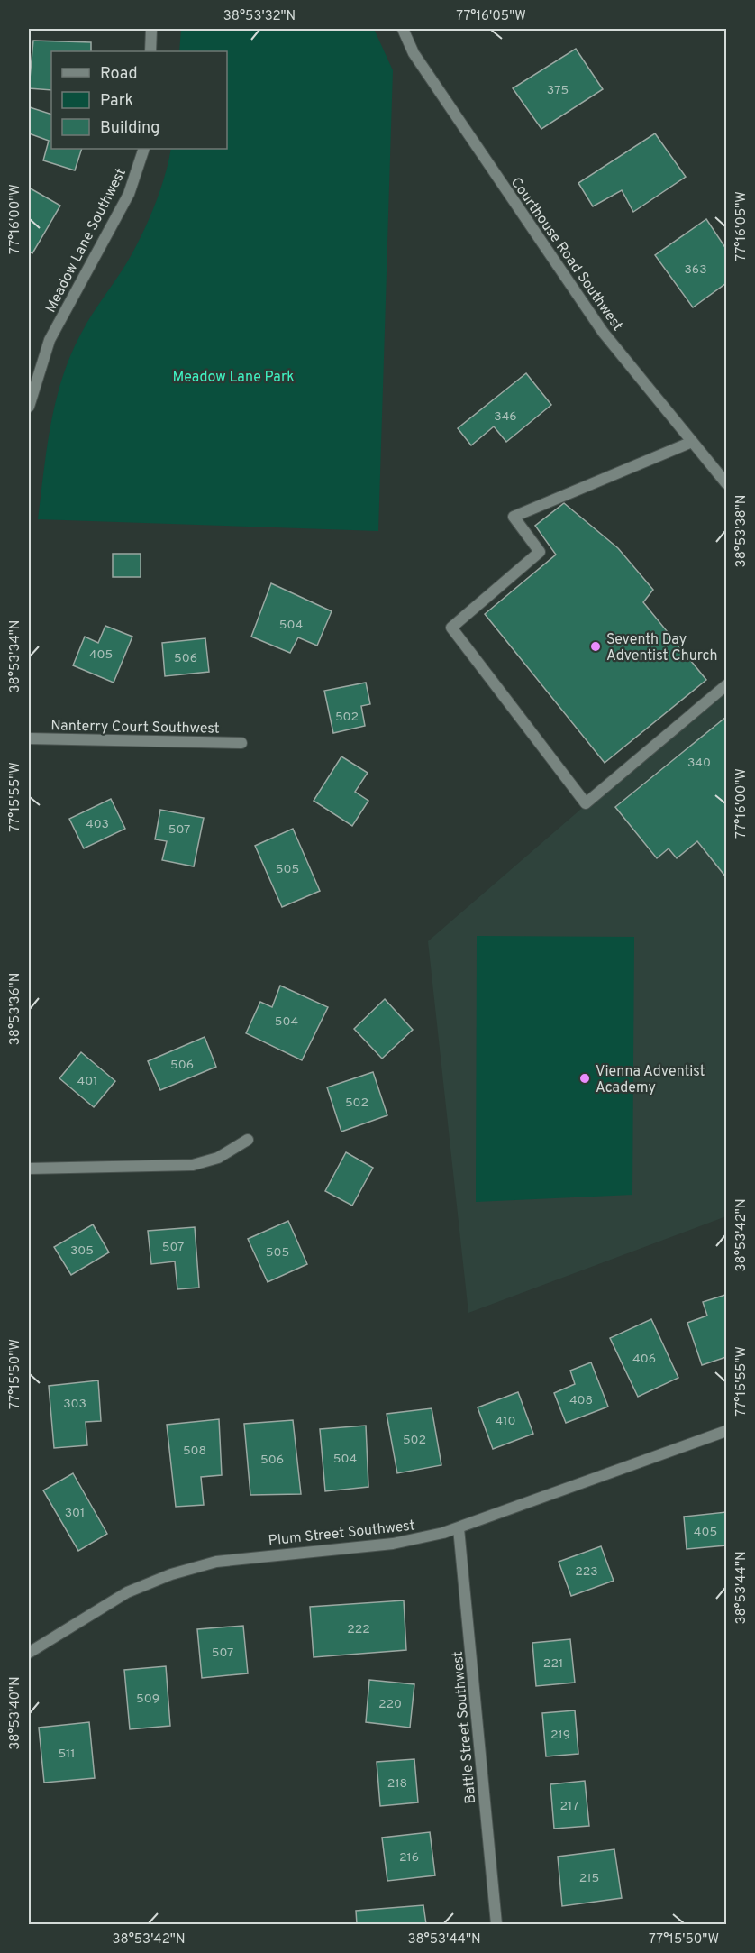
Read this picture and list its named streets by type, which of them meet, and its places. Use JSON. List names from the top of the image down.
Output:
{
  "streets": {
    "street": [
      "Meadow Lane Southwest",
      "Courthouse Road Southwest",
      "Nanterry Court Southwest",
      "Plum Street Southwest",
      "Battle Street Southwest"
    ]
  },
  "crossings": [
    ["Plum Street Southwest", "Battle Street Southwest"]
  ],
  "parks": ["Meadow Lane Park"],
  "places": ["Seventh Day Adventist Church", "Vienna Adventist Academy"],
  "house_numbers": [
    "375",
    "363",
    "346",
    "504",
    "405",
    "506",
    "502",
    "340",
    "403",
    "507",
    "505",
    "504",
    "506",
    "401",
    "502",
    "507",
    "305",
    "505",
    "406",
    "408",
    "303",
    "410",
    "502",
    "508",
    "504",
    "506",
    "301",
    "405",
    "223",
    "222",
    "507",
    "221",
    "509",
    "220",
    "219",
    "511",
    "218",
    "217",
    "216",
    "215"
  ],
  "legend": ["Road", "Park", "Building"],
  "coordinates": [
    "38°53'32\"N",
    "77°16'05\"W",
    "77°16'00\"W",
    "38°53'38\"N",
    "38°53'34\"N",
    "77°15'55\"W",
    "38°53'36\"N",
    "38°53'42\"N",
    "77°15'50\"W",
    "38°53'44\"N",
    "38°53'40\"N"
  ]
}
